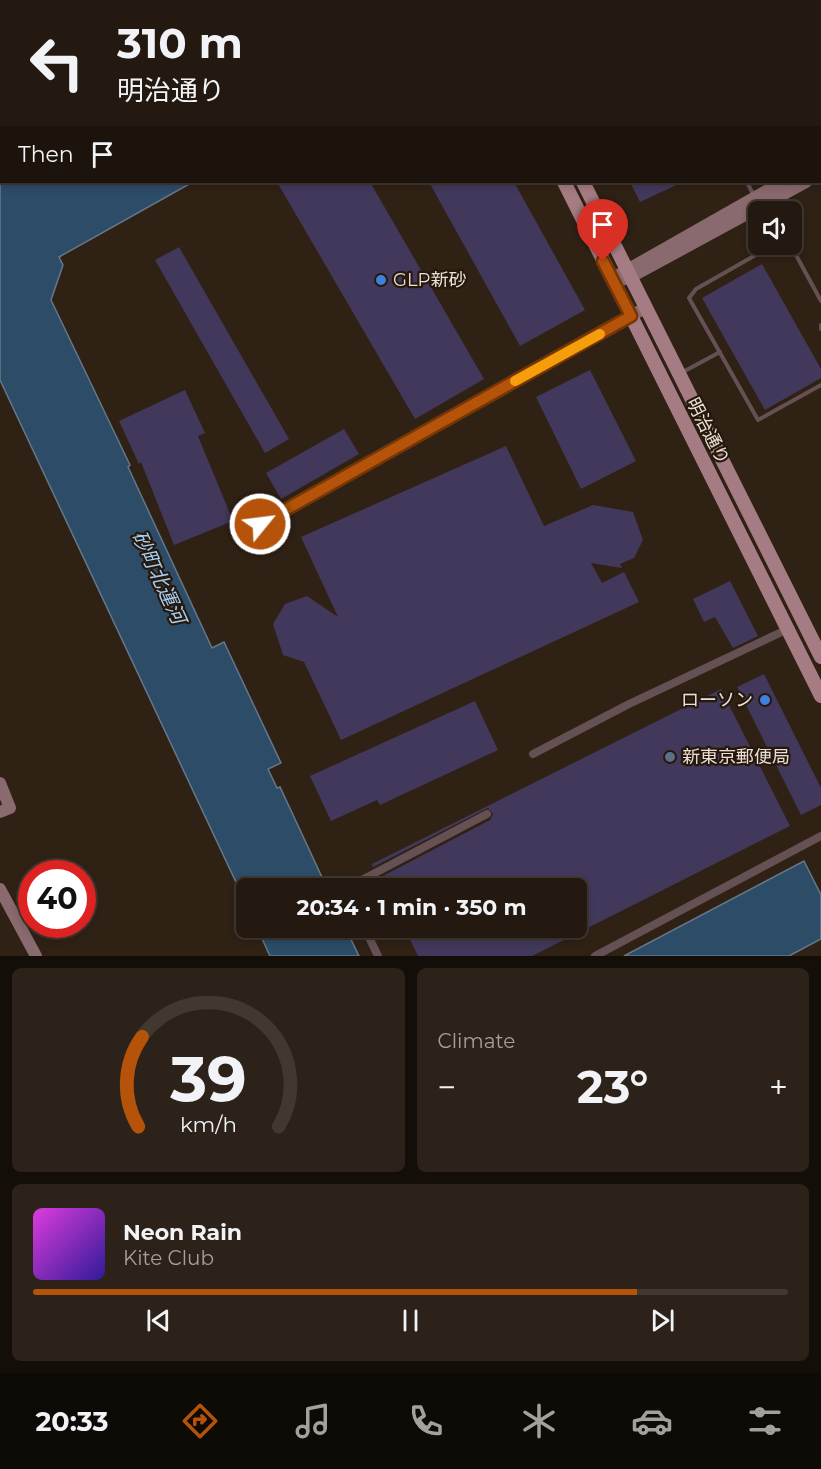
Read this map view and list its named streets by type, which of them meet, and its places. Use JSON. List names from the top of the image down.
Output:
{
  "streets": {
    "main road": ["明治通り"]
  },
  "water": ["砂町北運河"],
  "places": ["GLP新砂", "ローソン", "新東京郵便局"],
  "page": {
    "turn": ["310 m", "明治通り"],
    "then": "Then",
    "limit": "40",
    "trip": "20:34 · 1 min · 350 m",
    "tile": "Climate",
    "heat": ["−", "23°", "+"],
    "song": ["Neon Rain", "Kite Club"],
    "tabs": "20:33",
    "gauge": ["39", "km/h"]
  }
}
